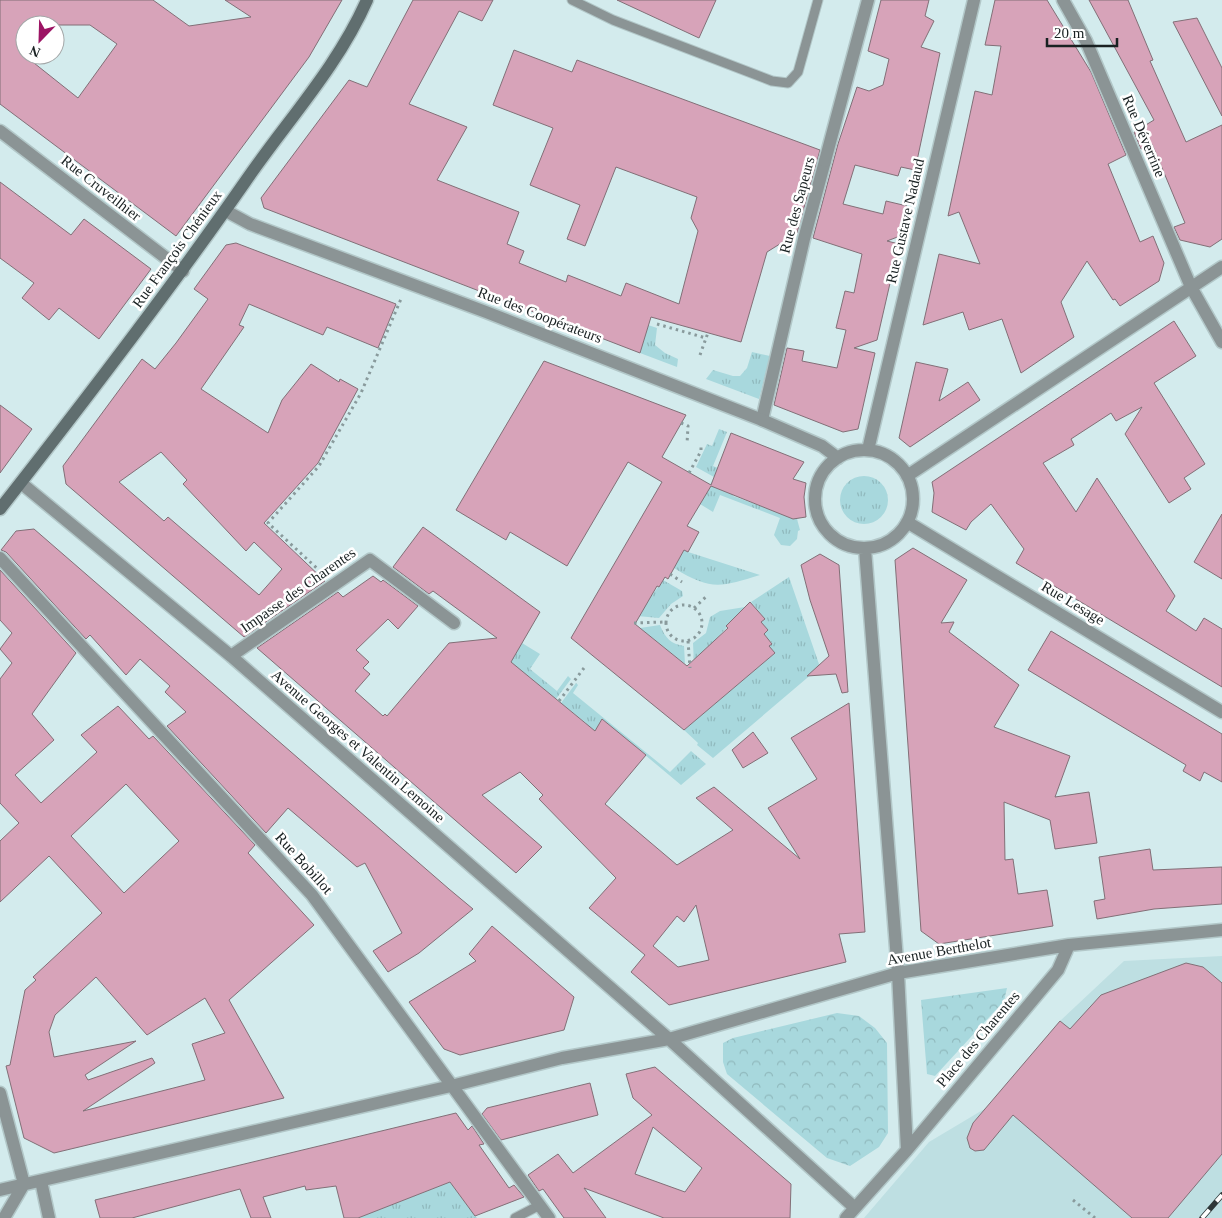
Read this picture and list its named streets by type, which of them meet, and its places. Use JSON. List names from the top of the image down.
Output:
{
  "streets": {
    "main road": ["Rue François Chénieux"],
    "street": [
      "Rue Déverrine",
      "Rue Cruveilhier",
      "Rue des Sapeurs",
      "Rue Gustave Nadaud",
      "Rue des Coopérateurs",
      "Impasse des Charentes",
      "Rue Lesage",
      "Avenue Georges et Valentin Lemoine",
      "Rue Bobillot",
      "Avenue Berthelot",
      "Place des Charentes"
    ]
  },
  "crossings": [
    ["Rue Cruveilhier", "Rue François Chénieux"],
    ["Rue des Sapeurs", "Rue des Coopérateurs"],
    ["Rue Gustave Nadaud", "Rue des Coopérateurs"],
    ["Rue Gustave Nadaud", "Rue Lesage"],
    ["Rue François Chénieux", "Rue des Coopérateurs"],
    ["Rue François Chénieux", "Avenue Georges et Valentin Lemoine"],
    ["Rue des Coopérateurs", "Rue Lesage"],
    ["Impasse des Charentes", "Avenue Georges et Valentin Lemoine"],
    ["Avenue Georges et Valentin Lemoine", "Avenue Berthelot"],
    ["Rue Bobillot", "Avenue Berthelot"],
    ["Avenue Berthelot", "Place des Charentes"]
  ],
  "scale_bar": "20 m",
  "north": "bottom left"
}
